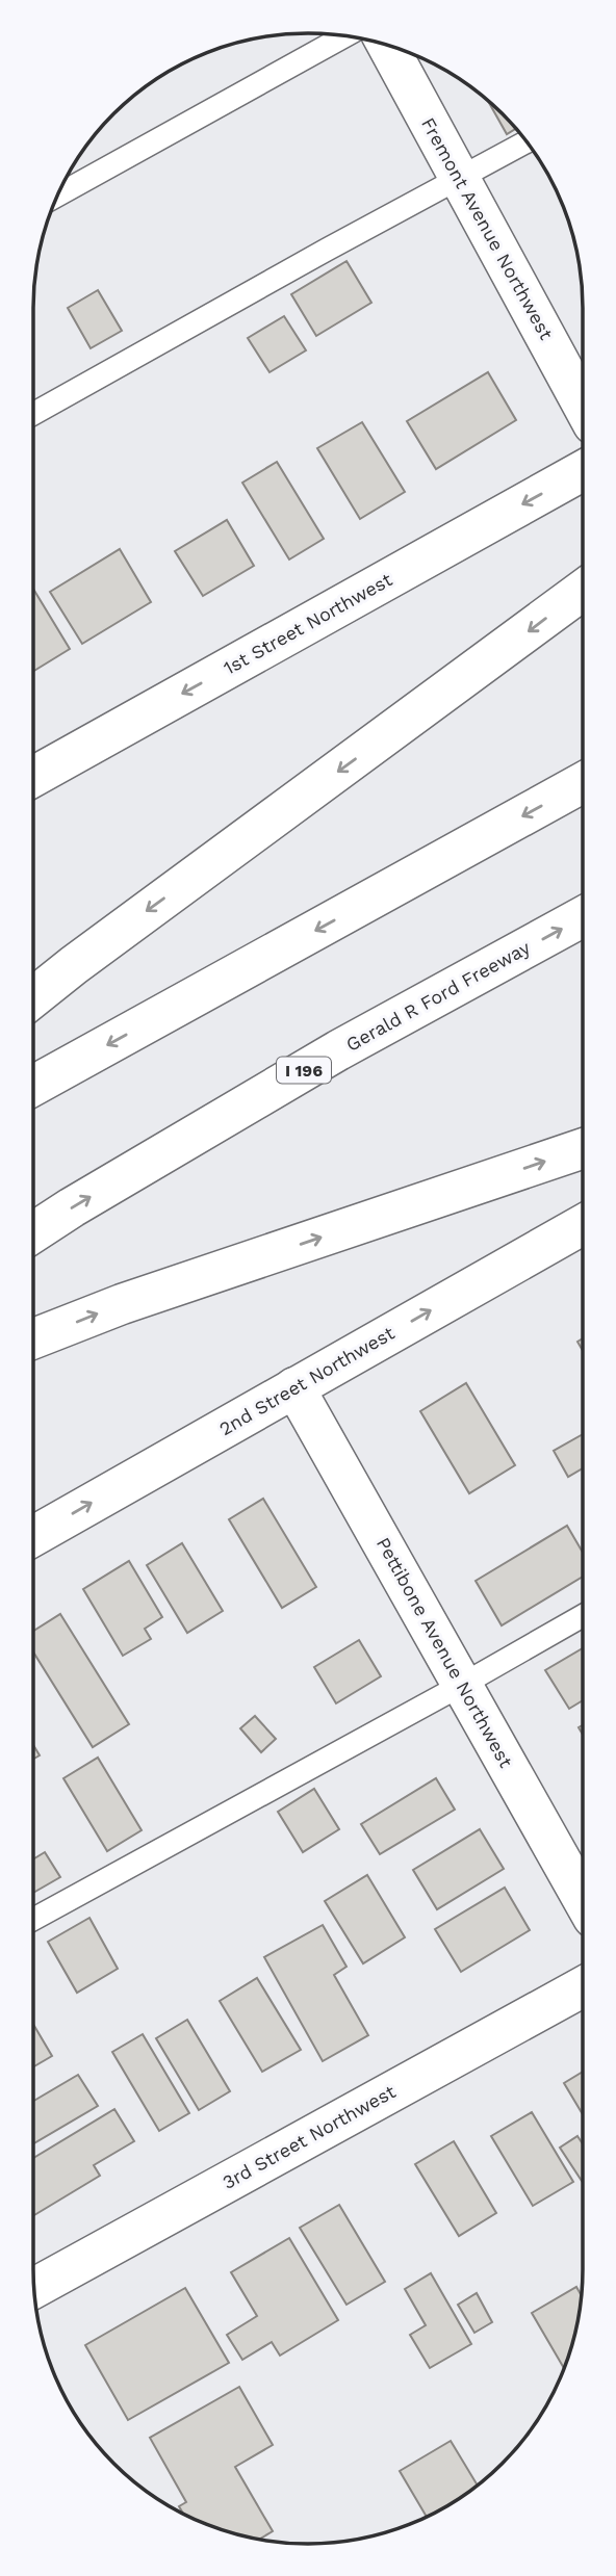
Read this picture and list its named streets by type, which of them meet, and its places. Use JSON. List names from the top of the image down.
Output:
{
  "streets": {
    "main road": [
      "Fremont Avenue Northwest",
      "1st Street Northwest",
      "Gerald R Ford Freeway",
      "I 196",
      "2nd Street Northwest",
      "Pettibone Avenue Northwest",
      "3rd Street Northwest"
    ]
  },
  "crossings": [
    ["2nd Street Northwest", "Pettibone Avenue Northwest"]
  ]
}
